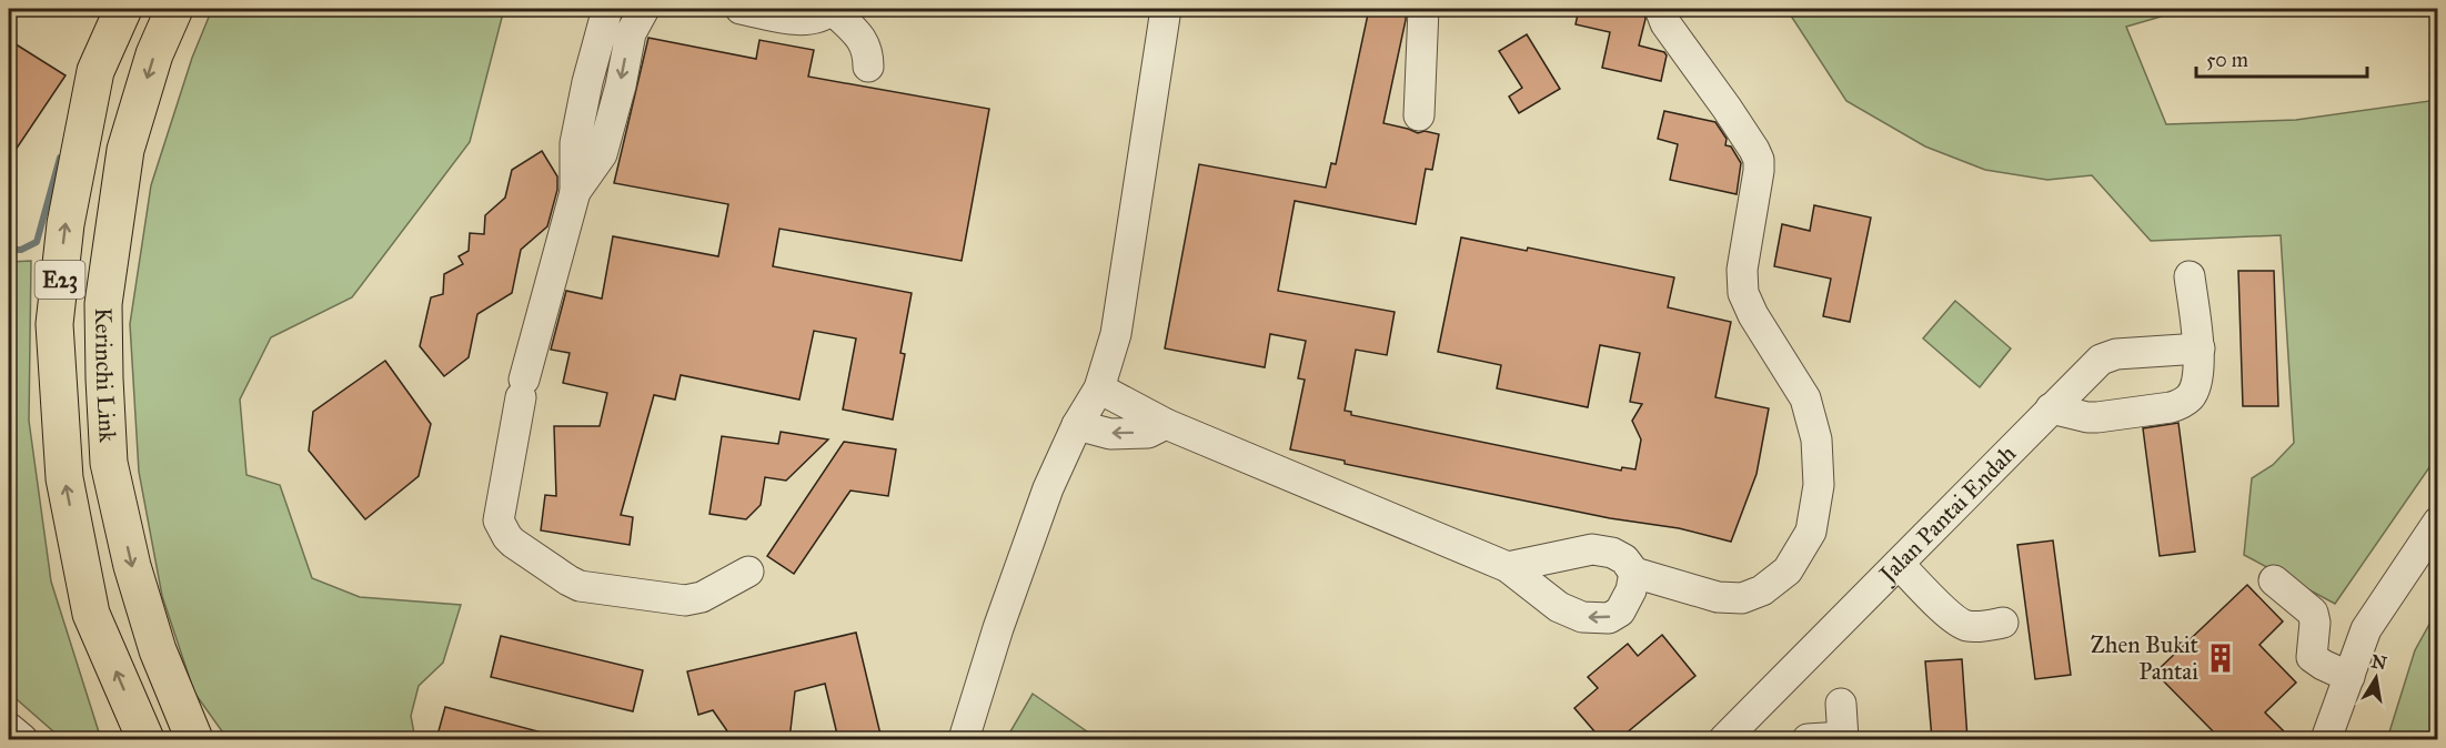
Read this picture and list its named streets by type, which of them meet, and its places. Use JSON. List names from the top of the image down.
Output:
{
  "streets": {
    "highway": ["E23", "Kerinchi Link"],
    "street": ["Jalan Pantai Endah"]
  },
  "places": {
    "building": ["Zhen Bukit Pantai"]
  },
  "scale_bar": "50 m",
  "north": "top"
}
